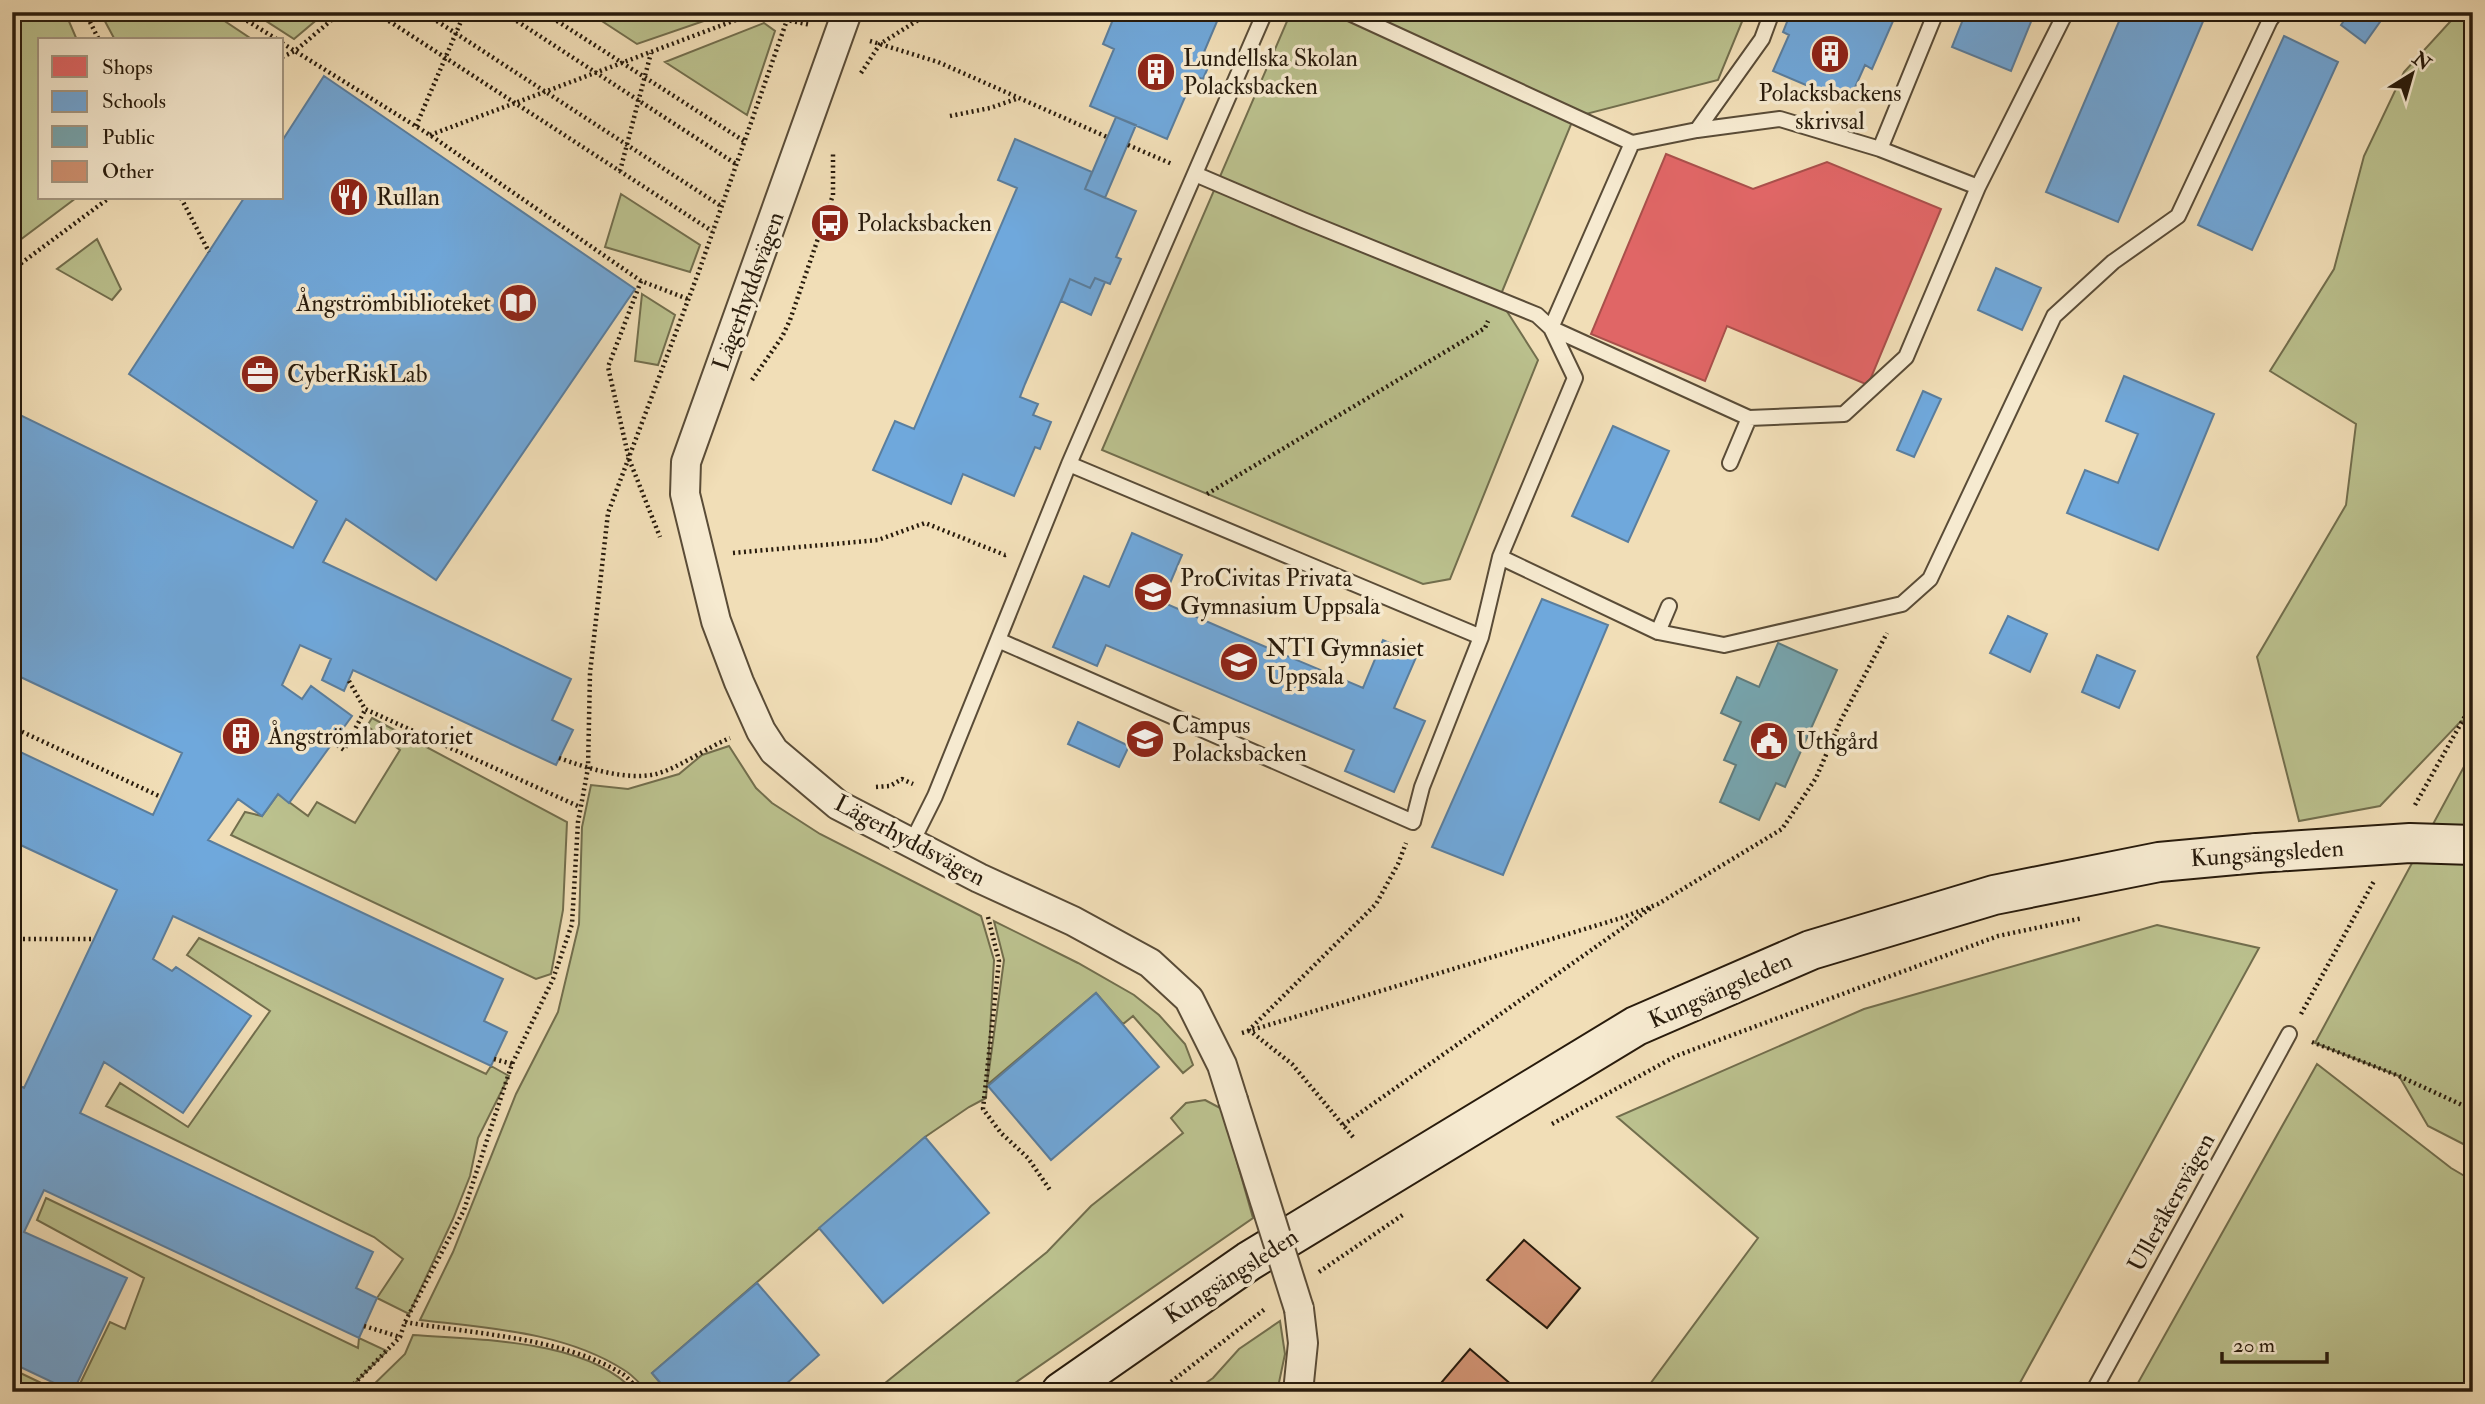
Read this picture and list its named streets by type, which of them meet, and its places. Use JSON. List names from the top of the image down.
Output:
{
  "streets": {
    "main road": ["Kungsängsleden"],
    "street": ["Lägerhyddsvägen"],
    "lane": ["Ulleråkersvägen"]
  },
  "places": {
    "building": ["Polacksbackens skrivsal", "Lundellska Skolan Polacksbacken", "Ångströmlaboratoriet"],
    "restaurant": ["Rullan"],
    "bus stop": ["Polacksbacken"],
    "library": ["Ångströmbiblioteket"],
    "office": ["CyberRiskLab"],
    "school or university": ["ProCivitas Privata Gymnasium Uppsala", "NTI Gymnasiet Uppsala", "Campus Polacksbacken"],
    "public building": ["Uthgård"]
  },
  "legend": [
    "Shops",
    "Schools",
    "Public",
    "Other"
  ],
  "scale_bar": "20 m",
  "north": "top right"
}
